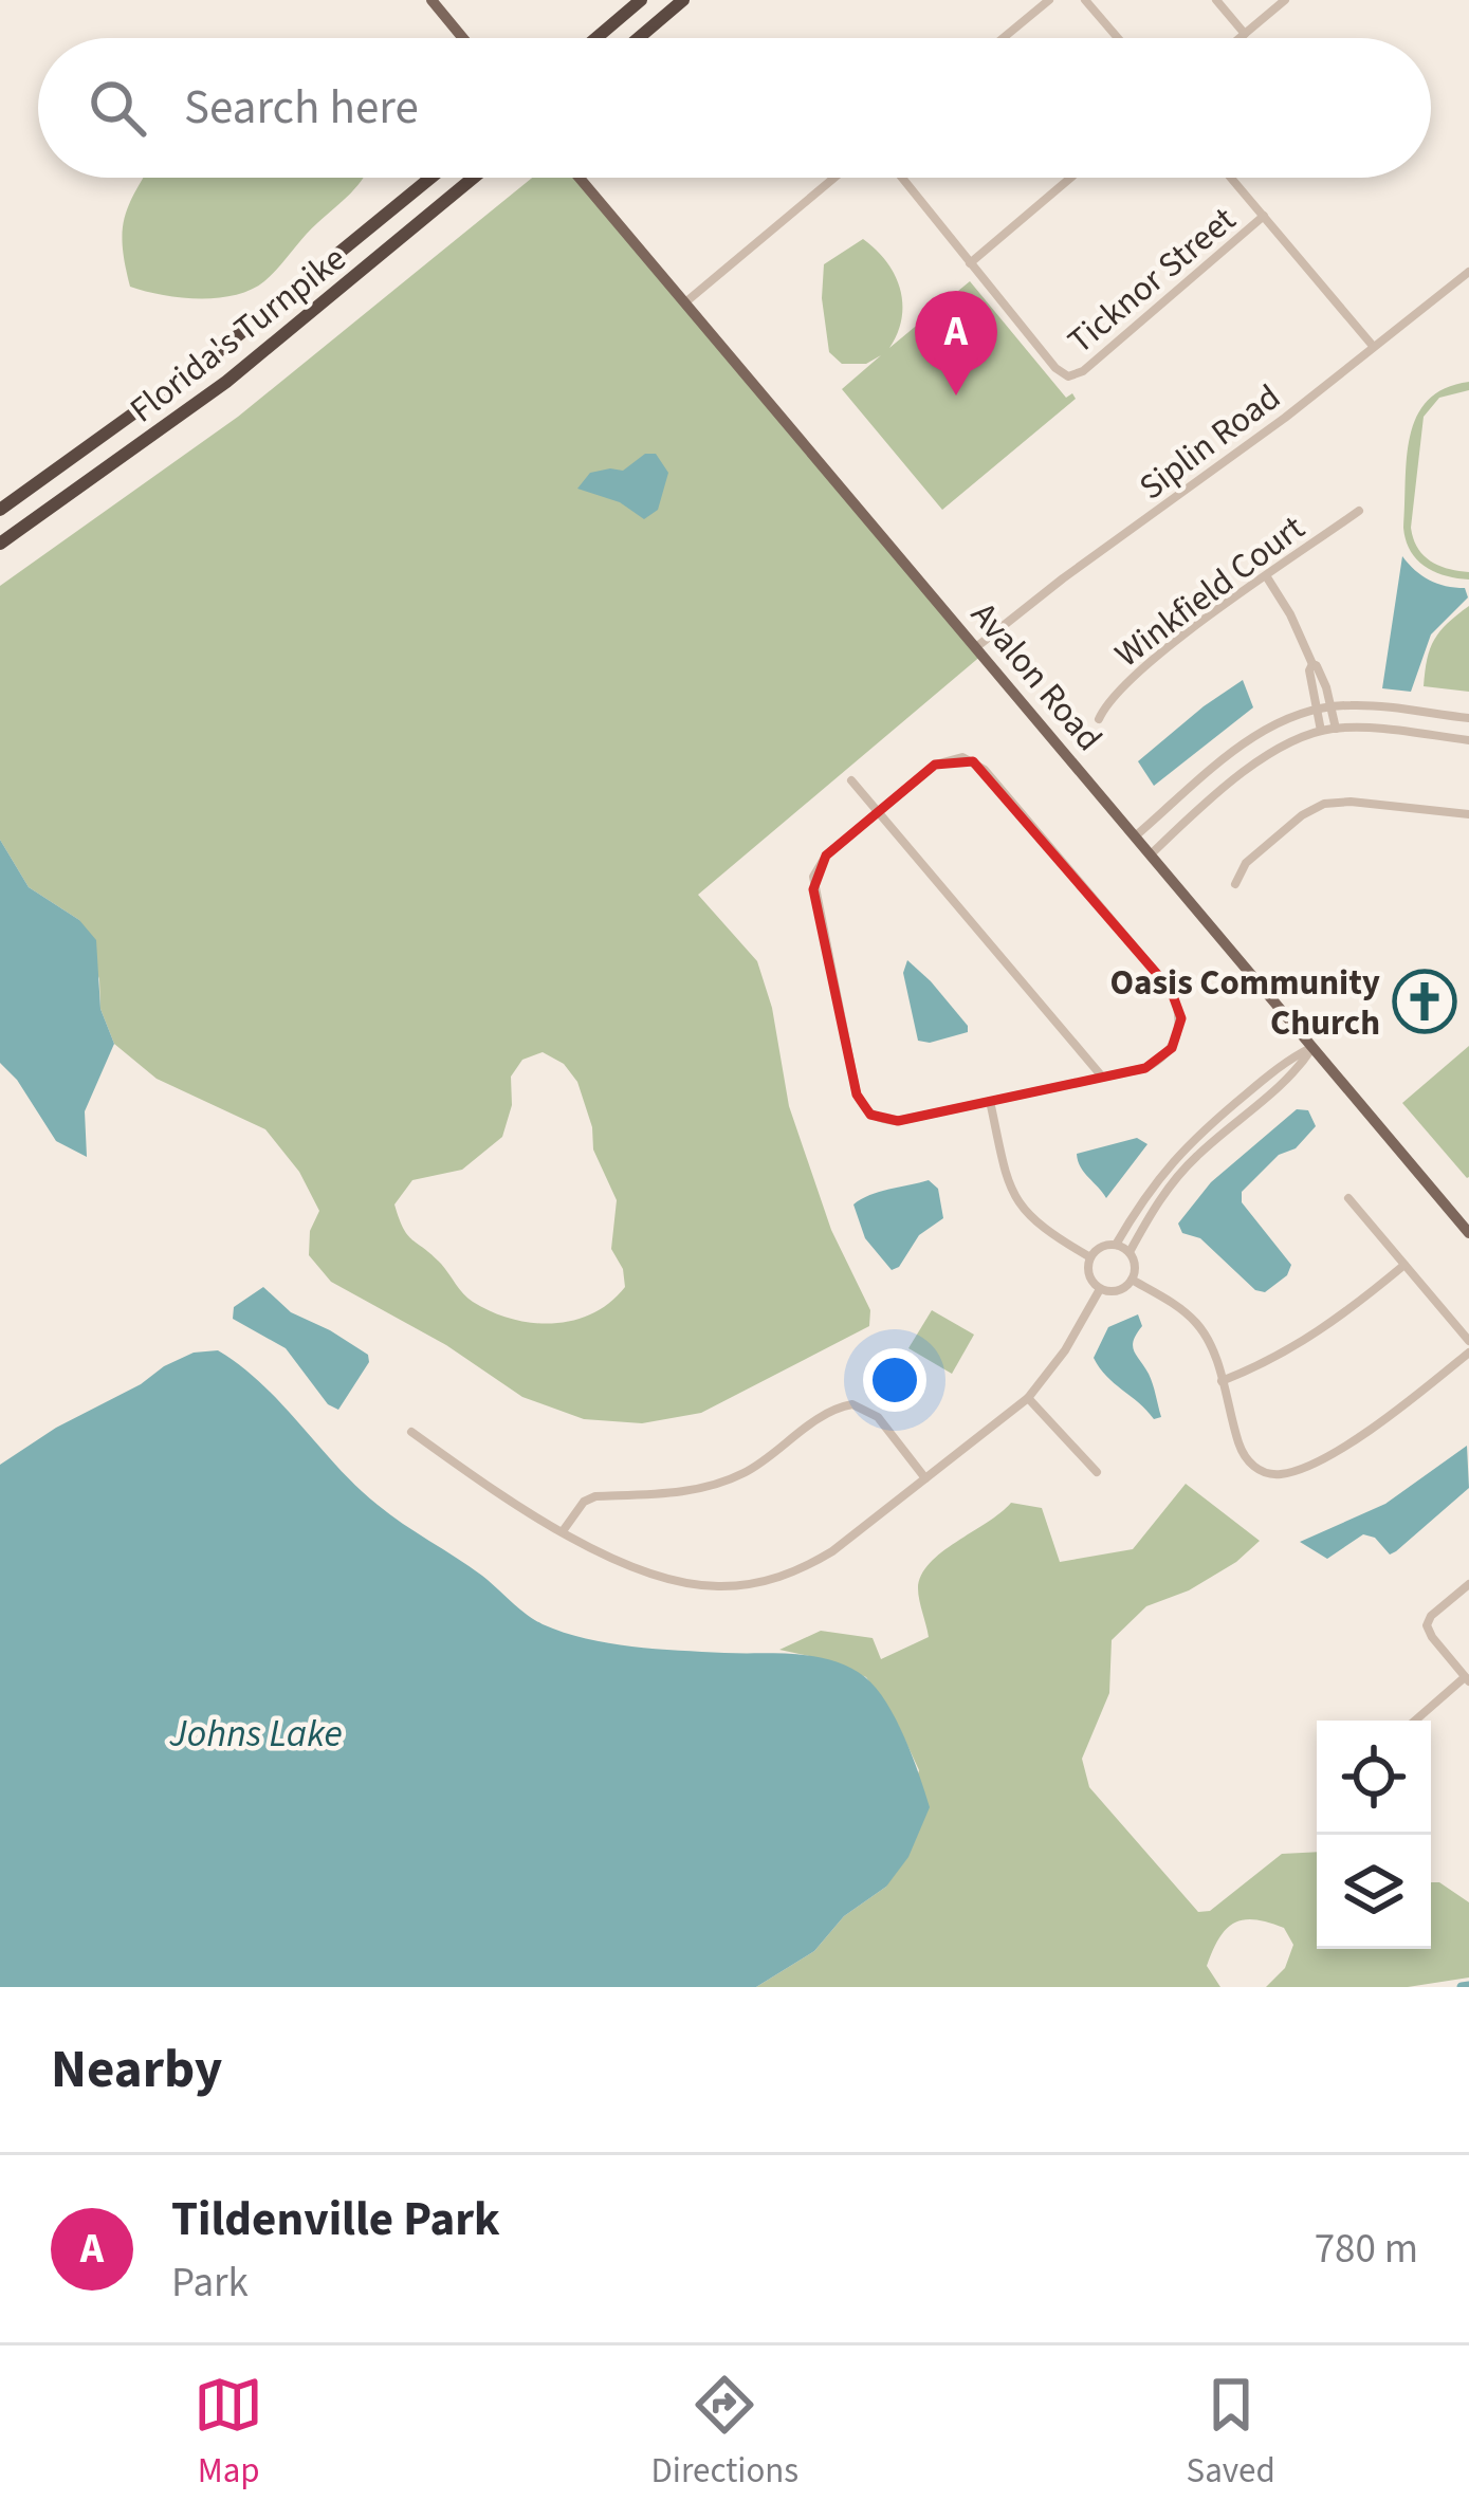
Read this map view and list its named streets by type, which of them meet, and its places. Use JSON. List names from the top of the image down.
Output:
{
  "streets": {
    "highway": ["Florida's Turnpike"],
    "main road": ["Avalon Road"],
    "street": ["Ticknor Street", "Siplin Road", "Winkfield Court"]
  },
  "crossings": [
    ["Siplin Road", "Avalon Road"]
  ],
  "water": ["Johns Lake"],
  "places": {
    "church": ["Oasis Community Church"]
  },
  "page": {
    "search": "Search here",
    "pins": "A",
    "heading": "Nearby",
    "list": [
      {
        "mark": "A",
        "name": "Tildenville Park",
        "note": "Park",
        "value": "780 m"
      }
    ],
    "nav": ["Map", "Directions", "Saved"]
  }
}
